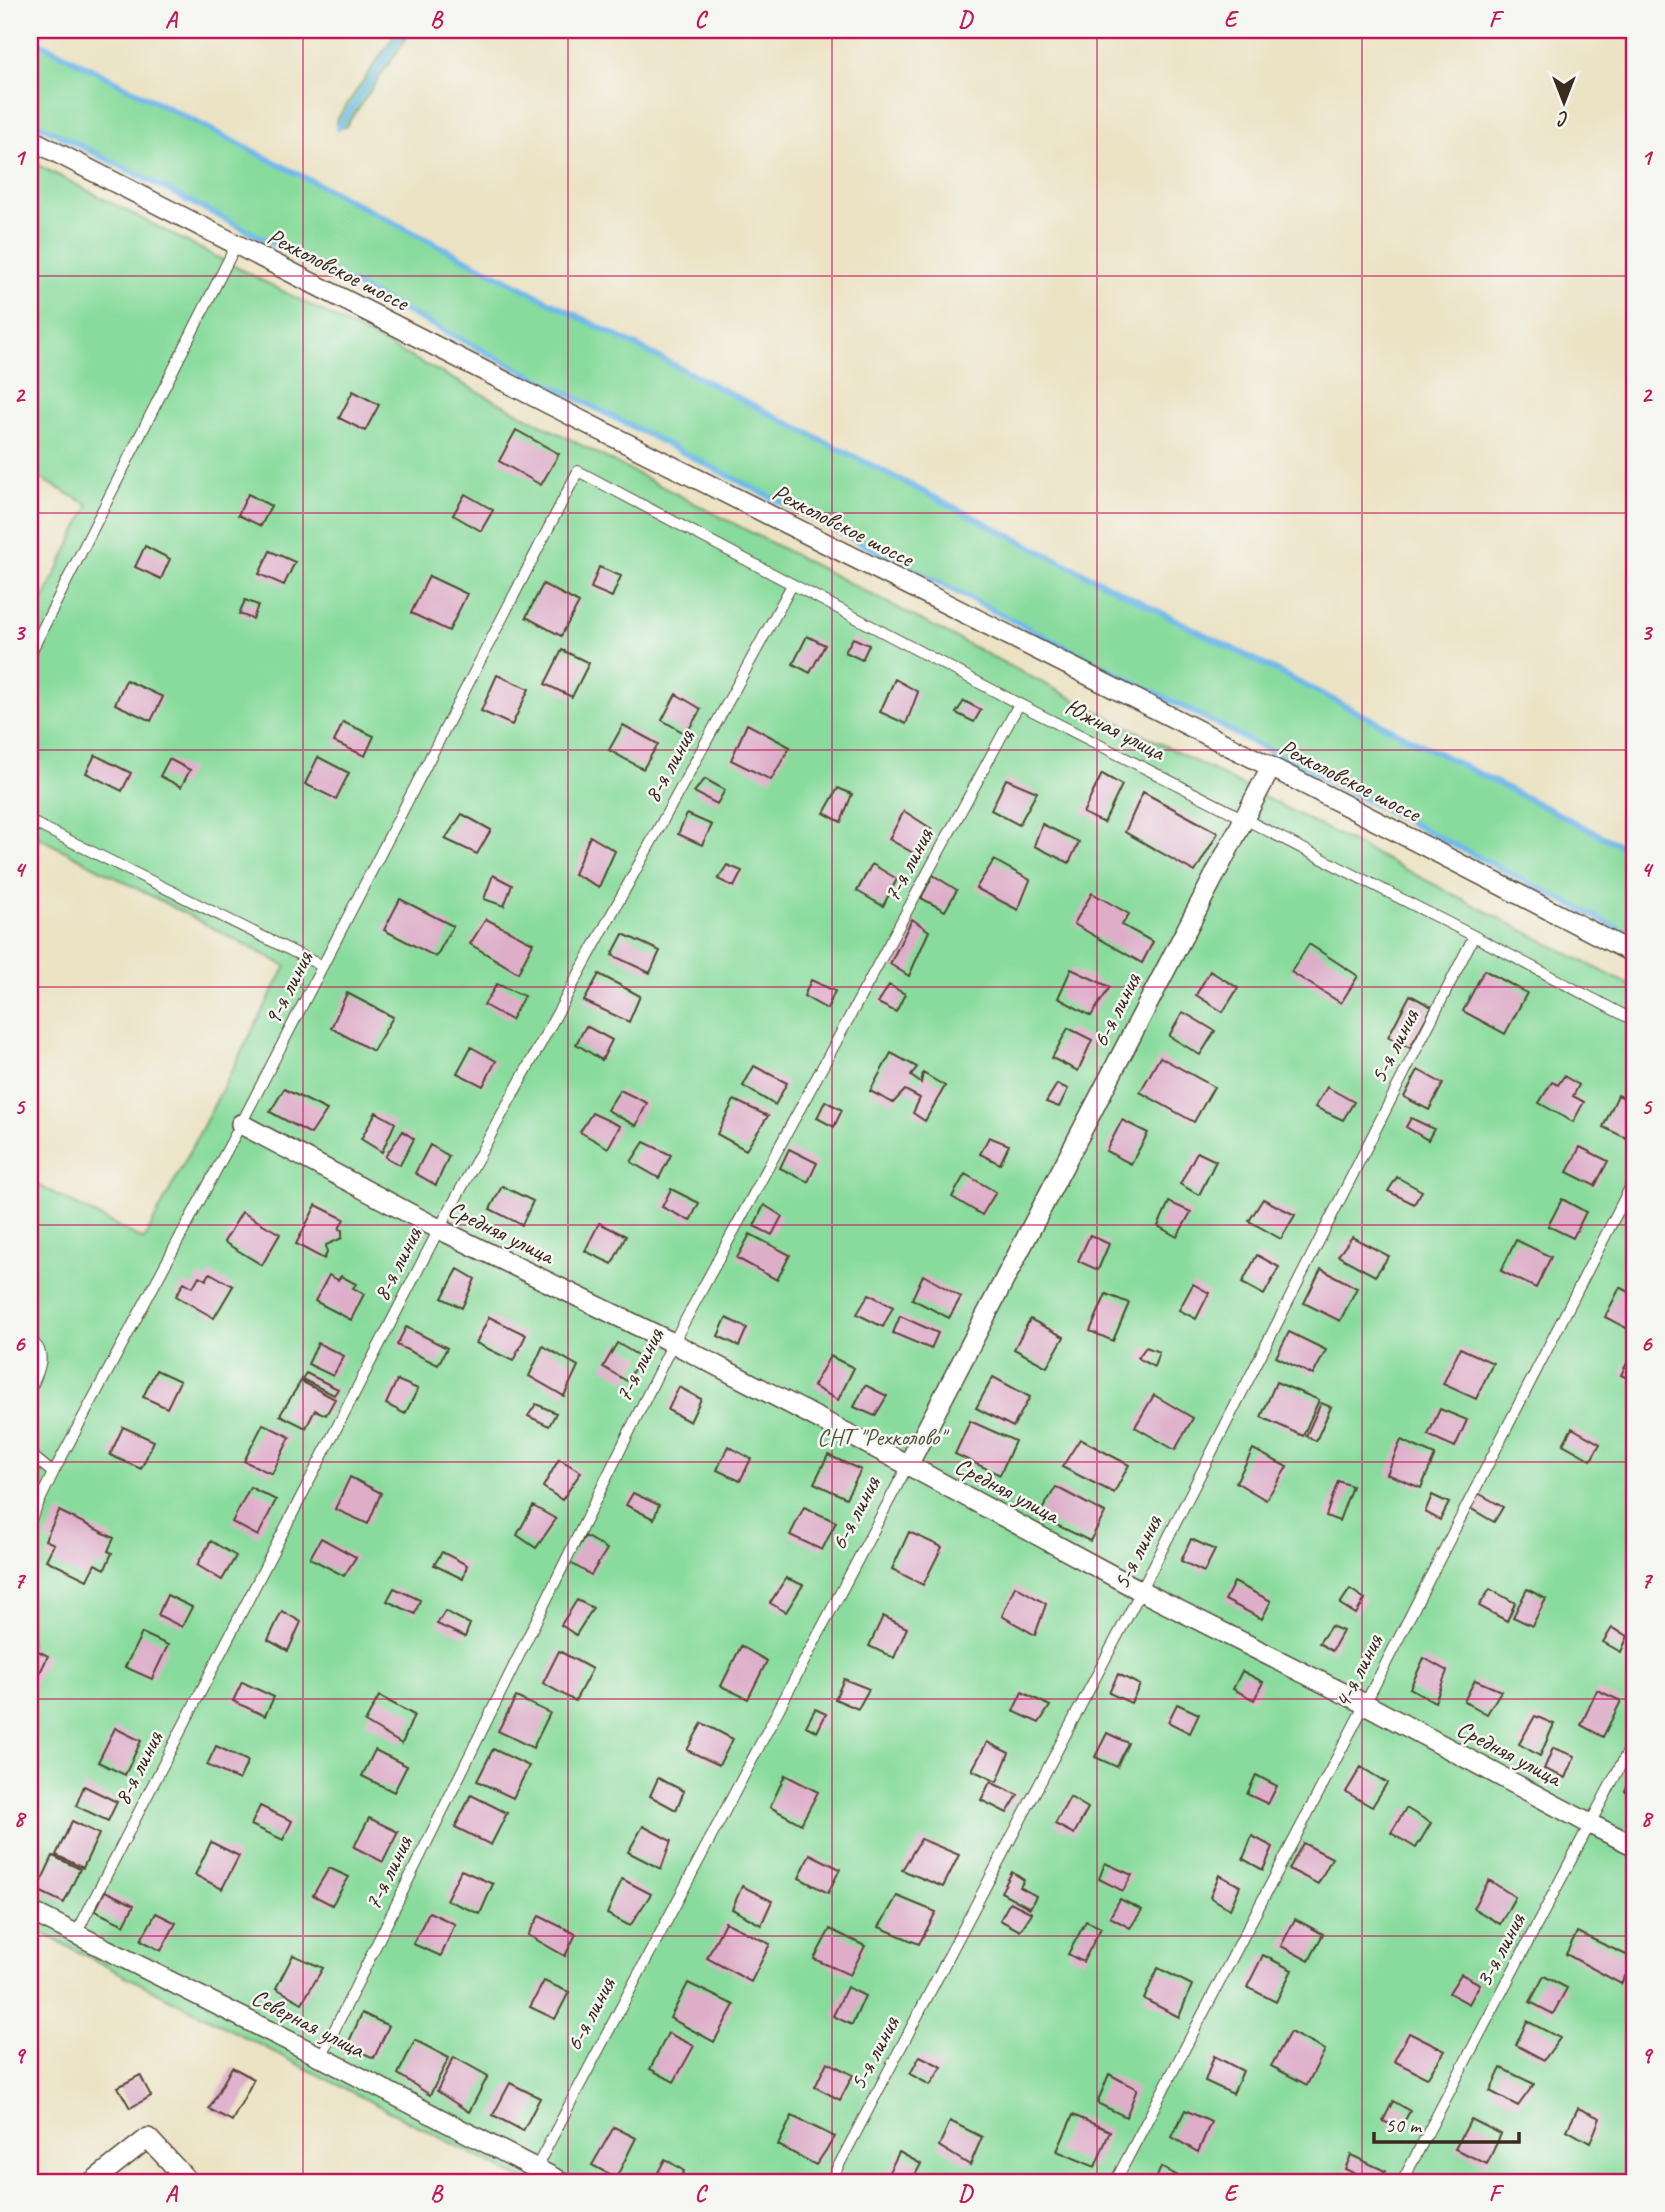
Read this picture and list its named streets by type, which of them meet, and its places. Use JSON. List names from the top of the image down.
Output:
{
  "streets": {
    "street": [
      "Рехколовское шоссе",
      "6-я линия",
      "Средняя улица",
      "Северная улица"
    ],
    "lane": [
      "Южная улица",
      "8-я линия",
      "7-я линия",
      "9-я линия",
      "5-я линия",
      "4-я линия",
      "3-я линия"
    ]
  },
  "crossings": [
    ["Рехколовское шоссе", "6-я линия"],
    ["Южная улица", "8-я линия"],
    ["Южная улица", "7-я линия"],
    ["Южная улица", "9-я линия"],
    ["Южная улица", "6-я линия"],
    ["Южная улица", "5-я линия"],
    ["8-я линия", "Средняя улица"],
    ["8-я линия", "Северная улица"],
    ["7-я линия", "Средняя улица"],
    ["7-я линия", "Северная улица"],
    ["9-я линия", "Средняя улица"],
    ["6-я линия", "Средняя улица"],
    ["6-я линия", "Северная улица"],
    ["5-я линия", "Средняя улица"],
    ["Средняя улица", "4-я линия"],
    ["Средняя улица", "3-я линия"]
  ],
  "parks": ["СНТ \"Рехколово\""],
  "scale_bar": "50 m",
  "north": "bottom",
  "grid": {
    "columns": [
      "A",
      "B",
      "C",
      "D",
      "E",
      "F"
    ],
    "rows": [
      "1",
      "2",
      "3",
      "4",
      "5",
      "6",
      "7",
      "8",
      "9"
    ]
  }
}
